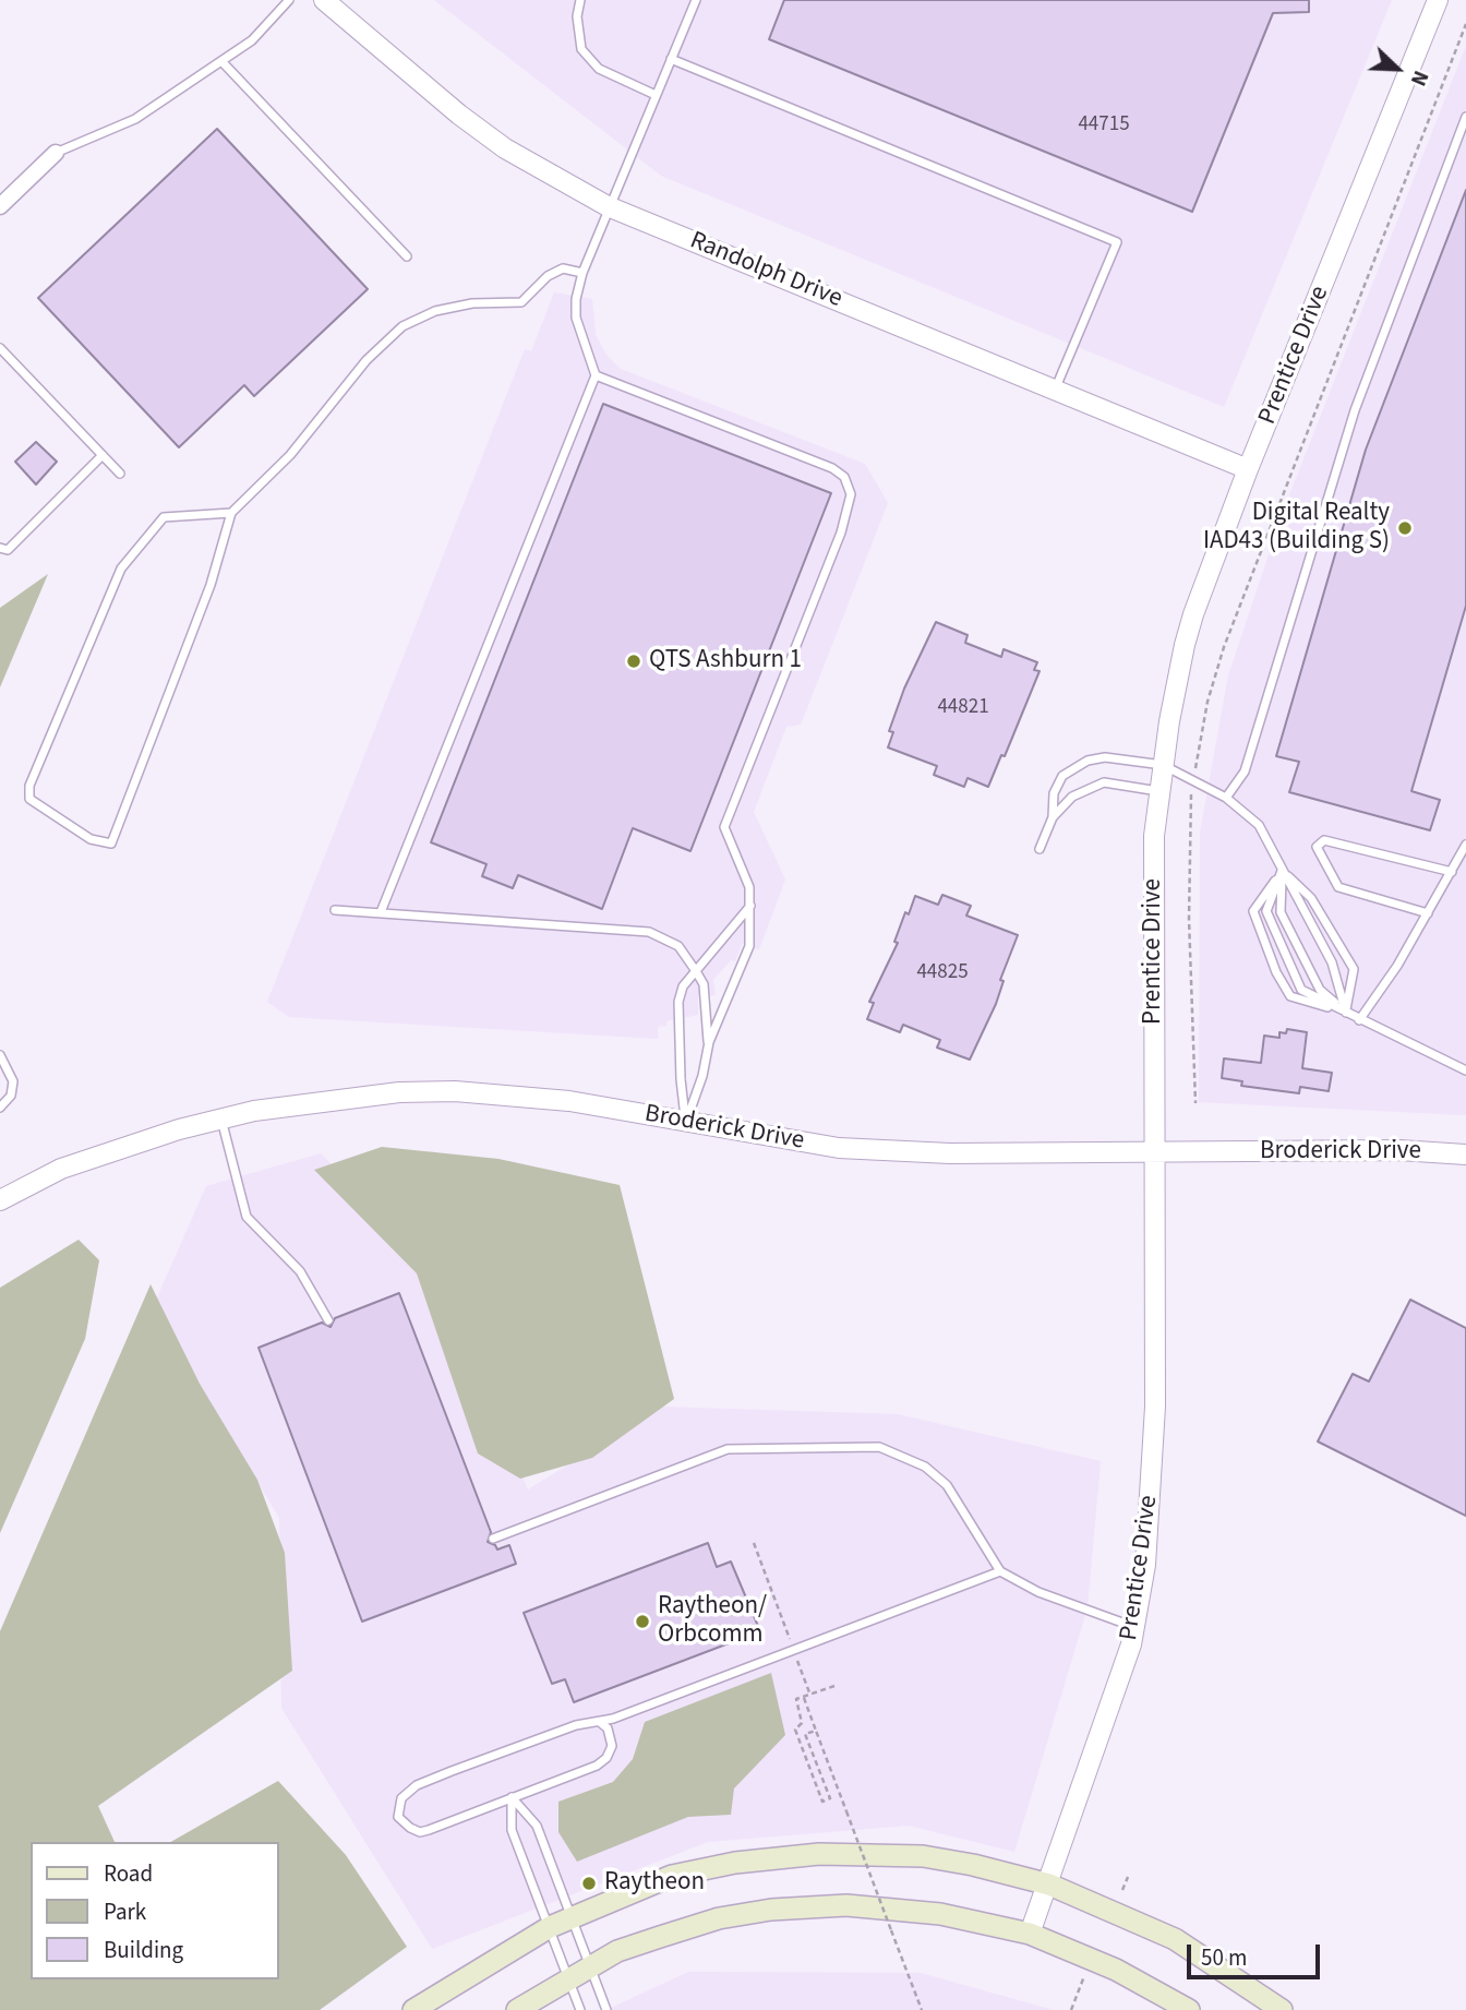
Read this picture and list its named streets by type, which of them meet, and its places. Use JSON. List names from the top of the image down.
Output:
{
  "streets": {
    "street": ["Randolph Drive", "Prentice Drive", "Broderick Drive"]
  },
  "crossings": [
    ["Randolph Drive", "Prentice Drive"],
    ["Prentice Drive", "Broderick Drive"]
  ],
  "places": [
    "Digital Realty IAD43 (Building S)",
    "QTS Ashburn 1",
    "Raytheon/ Orbcomm",
    "Raytheon"
  ],
  "house_numbers": ["44715", "44821", "44825"],
  "legend": ["Road", "Park", "Building"],
  "scale_bar": "50 m",
  "north": "bottom right"
}
